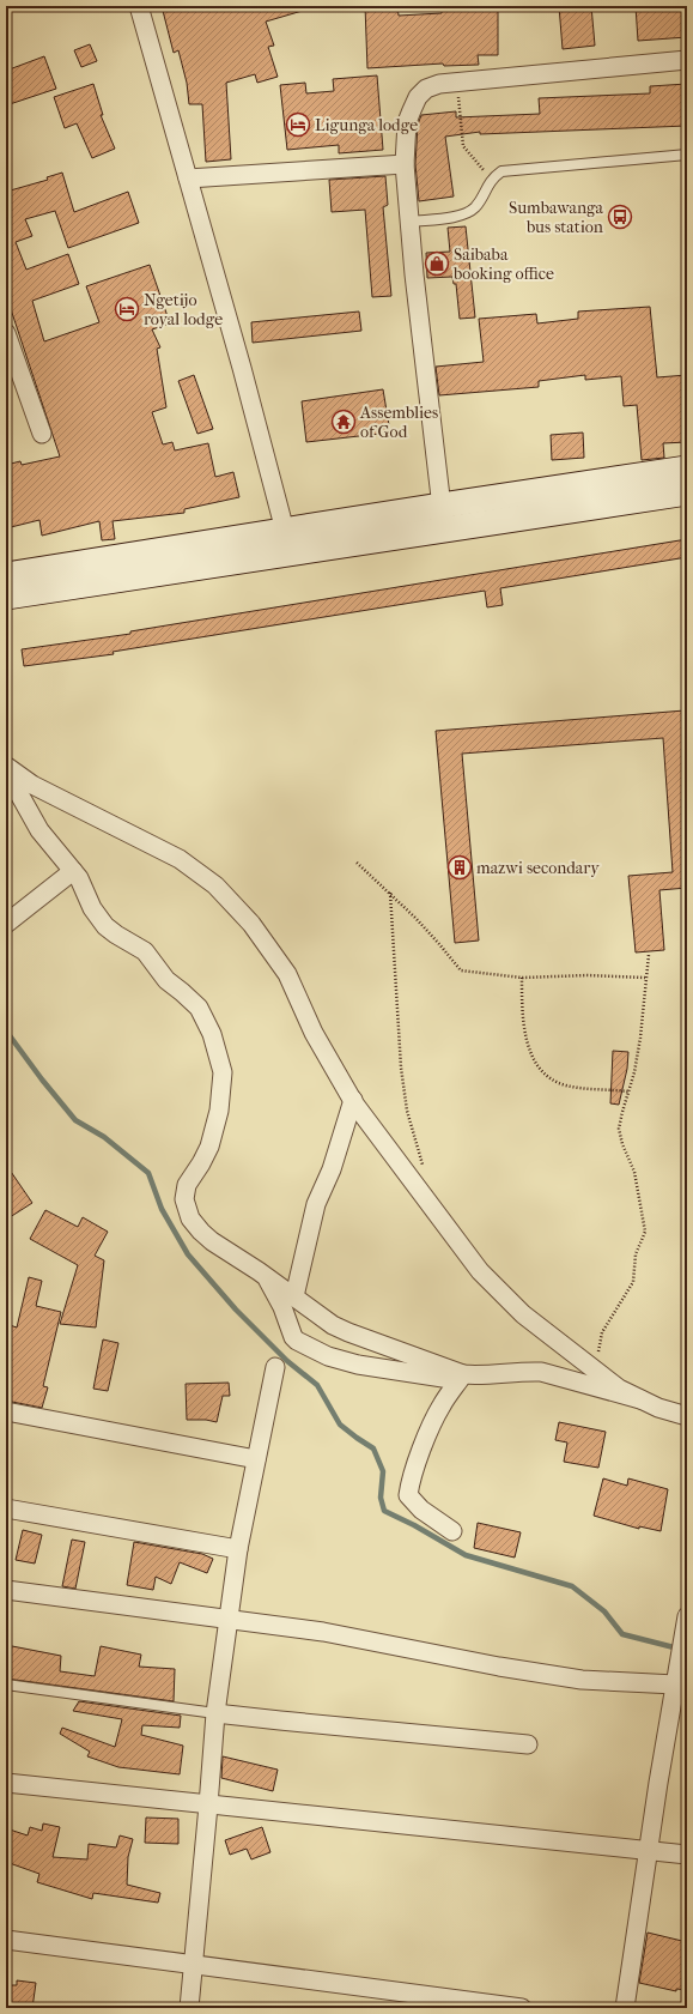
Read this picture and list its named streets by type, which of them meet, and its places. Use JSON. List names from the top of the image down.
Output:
{
  "places": {
    "hotel": ["Ligunga lodge", "Ngetijo royal lodge"],
    "bus stop": ["Sumbawanga bus station"],
    "shop": ["Saibaba booking office"],
    "temple": ["Assemblies of God"],
    "building": ["mazwi secondary"]
  }
}
